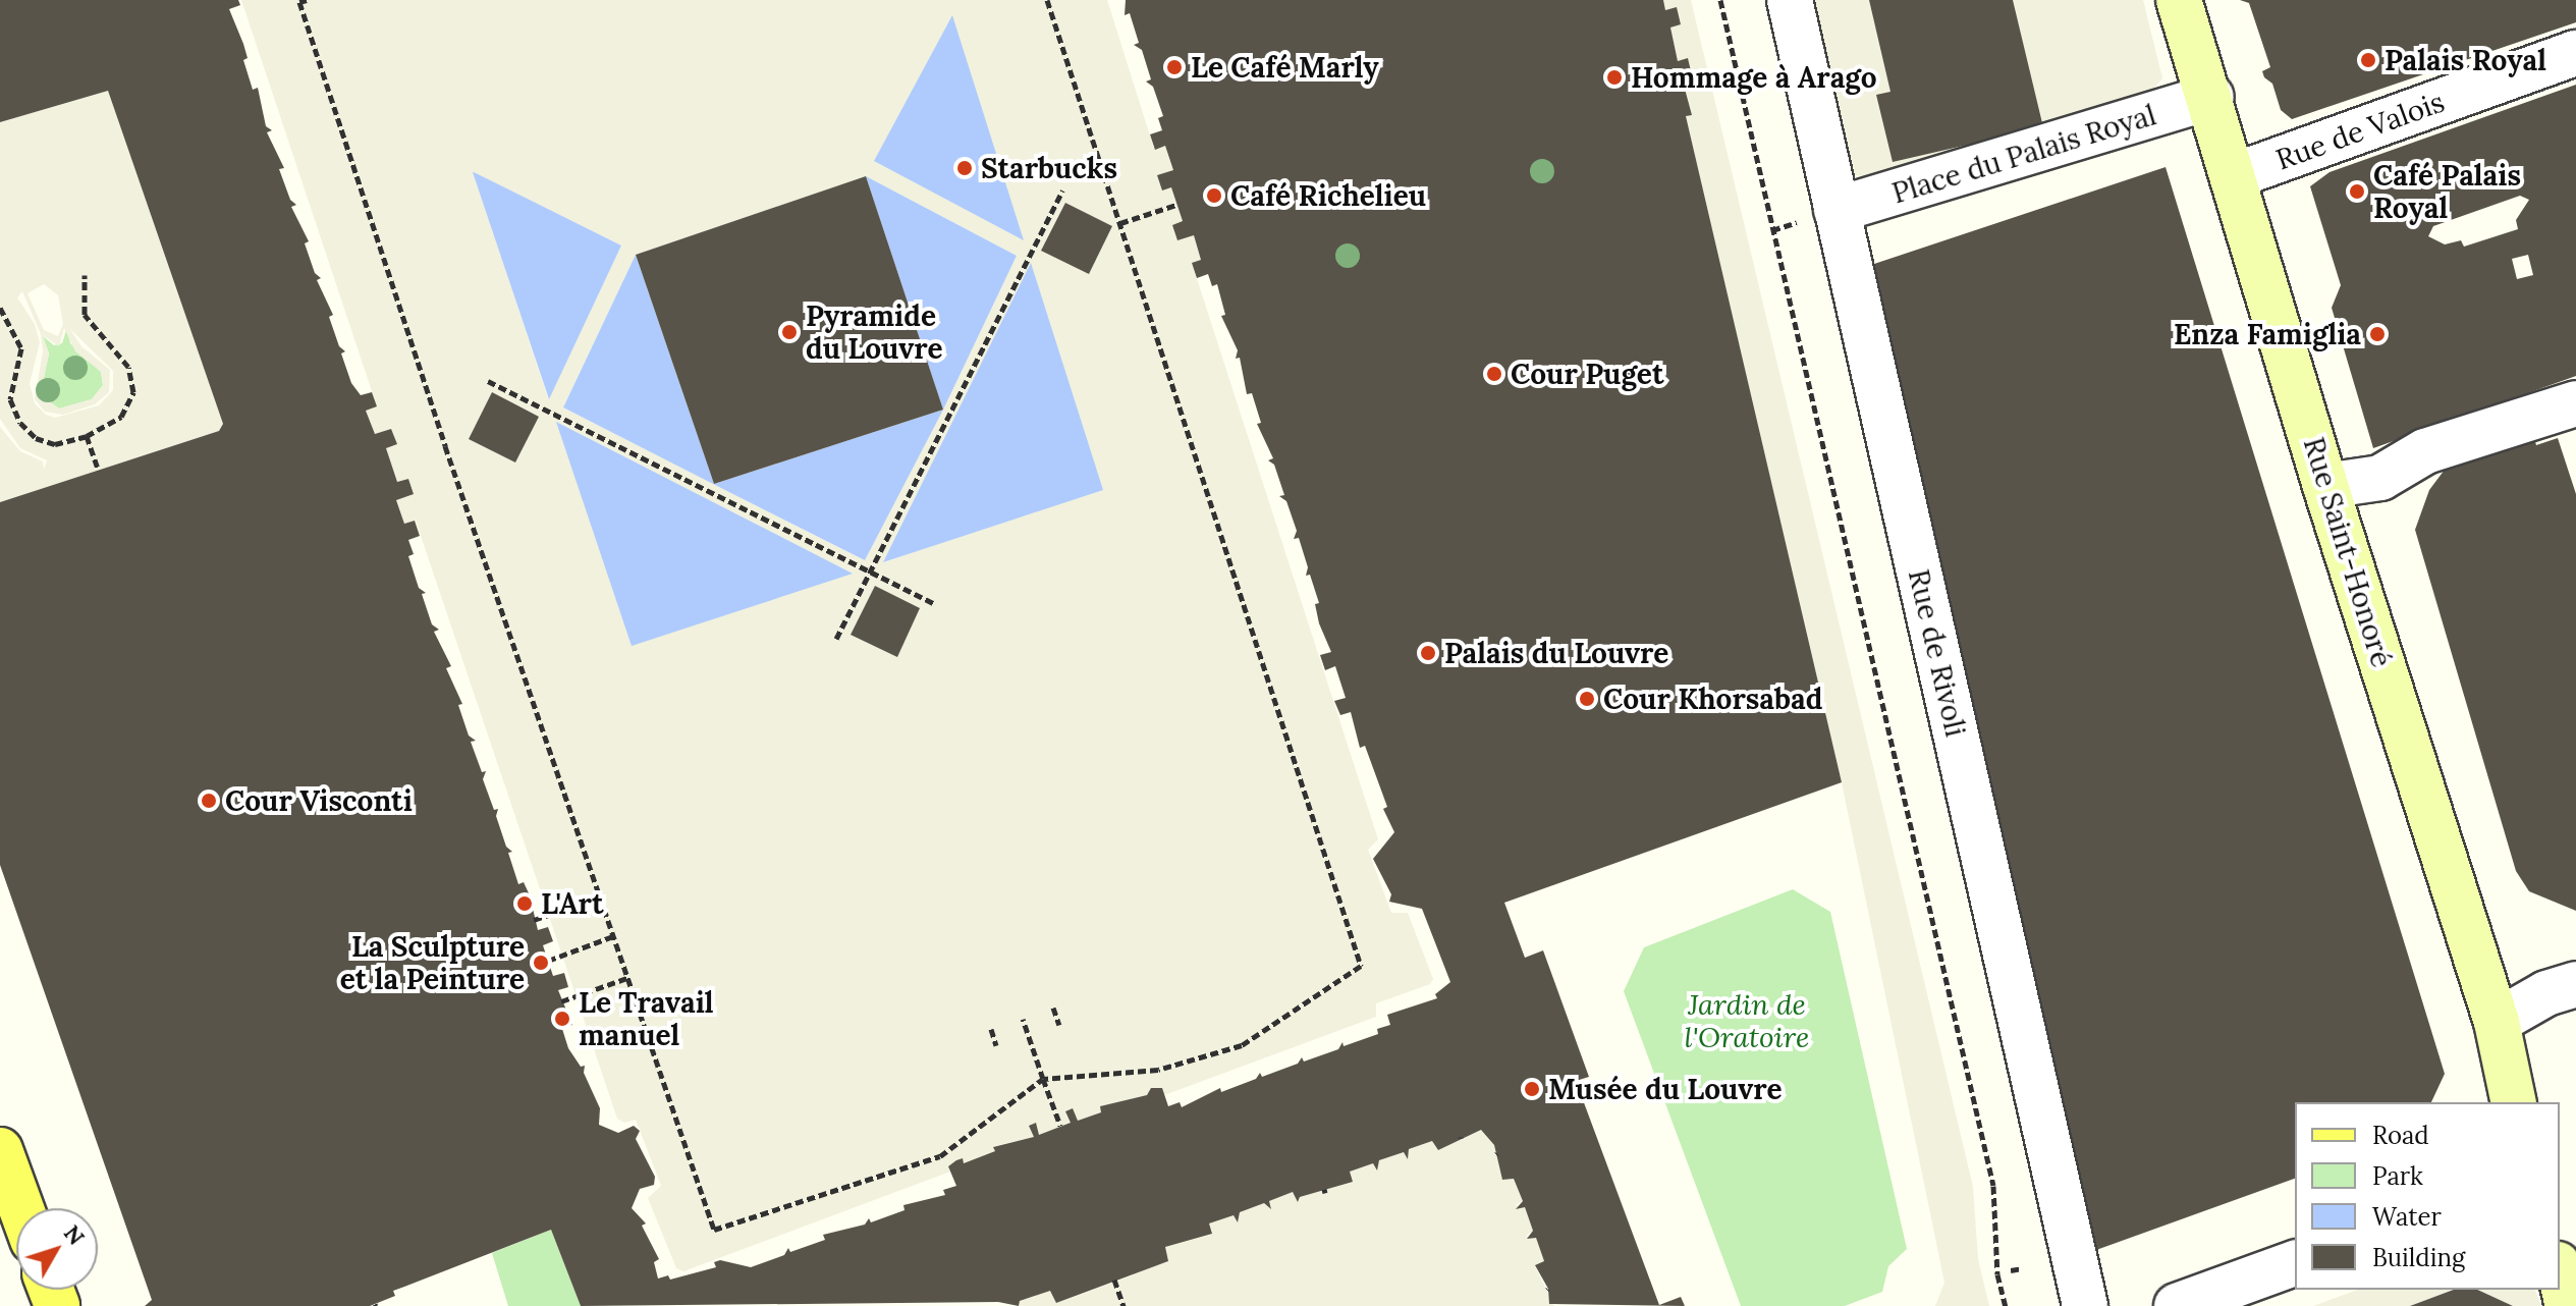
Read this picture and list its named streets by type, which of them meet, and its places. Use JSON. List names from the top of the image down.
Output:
{
  "streets": {
    "street": [
      "Rue de Valois",
      "Place du Palais Royal",
      "Rue Saint-Honoré",
      "Rue de Rivoli"
    ]
  },
  "crossings": [
    ["Rue de Valois", "Rue Saint-Honoré"],
    ["Place du Palais Royal", "Rue Saint-Honoré"],
    ["Place du Palais Royal", "Rue de Rivoli"]
  ],
  "parks": ["Jardin de l'Oratoire"],
  "places": [
    "Palais Royal",
    "Le Café Marly",
    "Hommage à Arago",
    "Starbucks",
    "Café Palais Royal",
    "Café Richelieu",
    "Pyramide du Louvre",
    "Enza Famiglia",
    "Cour Puget",
    "Palais du Louvre",
    "Cour Khorsabad",
    "Cour Visconti",
    "L'Art",
    "La Sculpture et la Peinture",
    "Le Travail manuel",
    "Musée du Louvre"
  ],
  "legend": [
    "Road",
    "Park",
    "Water",
    "Building"
  ],
  "north": "top right"
}
